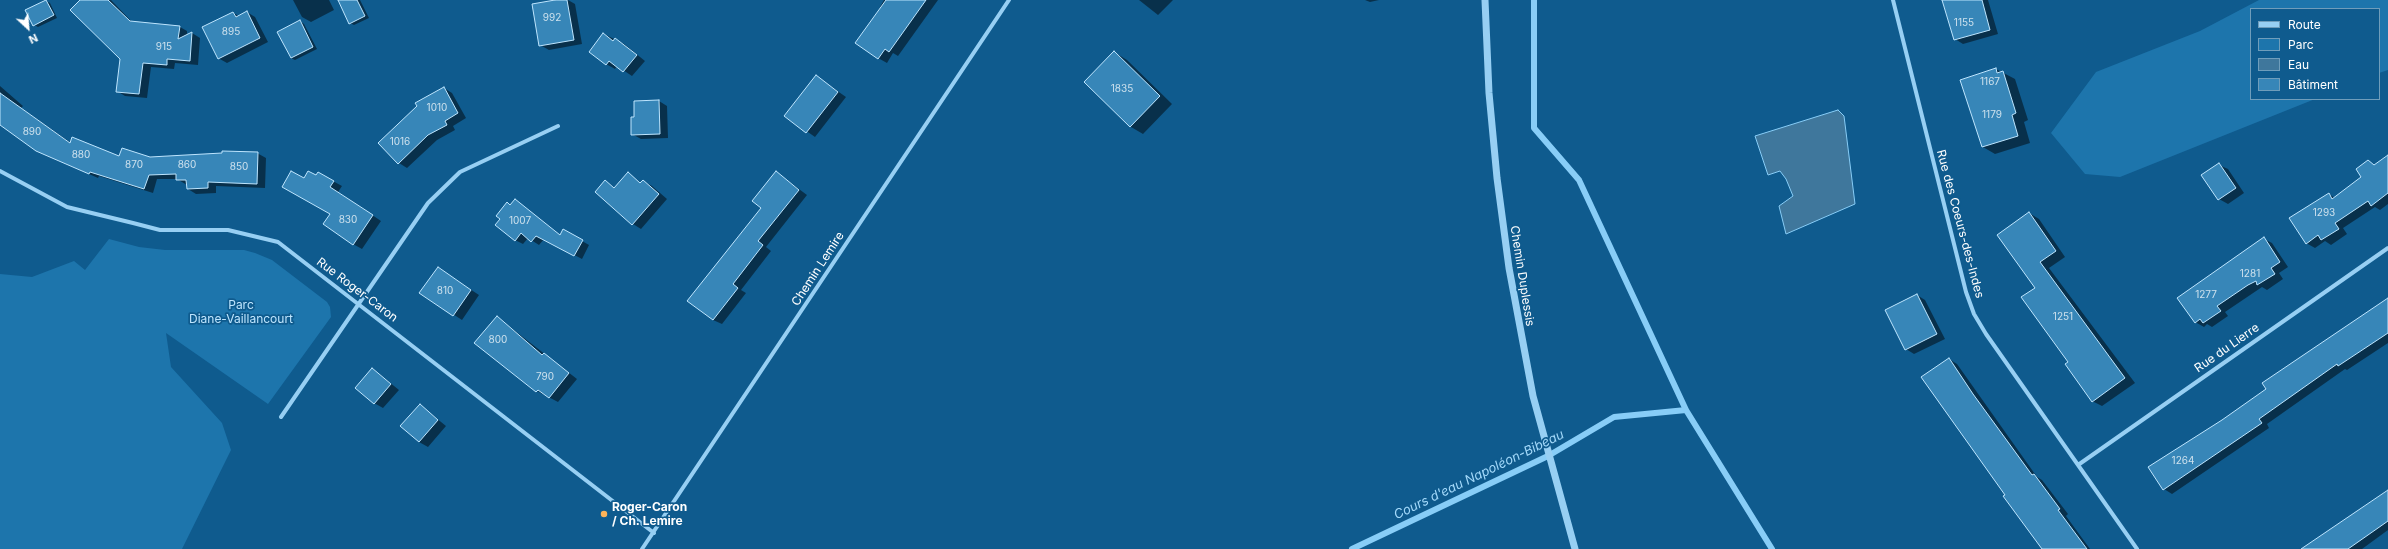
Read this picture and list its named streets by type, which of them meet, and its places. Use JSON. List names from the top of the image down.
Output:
{
  "streets": {
    "street": [
      "Rue des Coeurs-des-Indes",
      "Chemin Lemire",
      "Chemin Duplessis",
      "Rue Roger-Caron",
      "Rue du Lierre"
    ]
  },
  "crossings": [
    ["Rue des Coeurs-des-Indes", "Rue du Lierre"],
    ["Chemin Lemire", "Rue Roger-Caron"]
  ],
  "water": ["Cours d'eau Napoléon-Bibeau"],
  "parks": ["Parc Diane-Vaillancourt"],
  "places": ["Roger-Caron / Ch. Lemire"],
  "house_numbers": [
    "992",
    "1155",
    "895",
    "915",
    "1167",
    "1835",
    "1010",
    "1179",
    "890",
    "1016",
    "880",
    "870",
    "860",
    "850",
    "1293",
    "830",
    "1007",
    "1281",
    "810",
    "1277",
    "1251",
    "800",
    "790",
    "1264"
  ],
  "legend": [
    "Route",
    "Parc",
    "Eau",
    "Bâtiment"
  ],
  "north": "bottom right"
}
